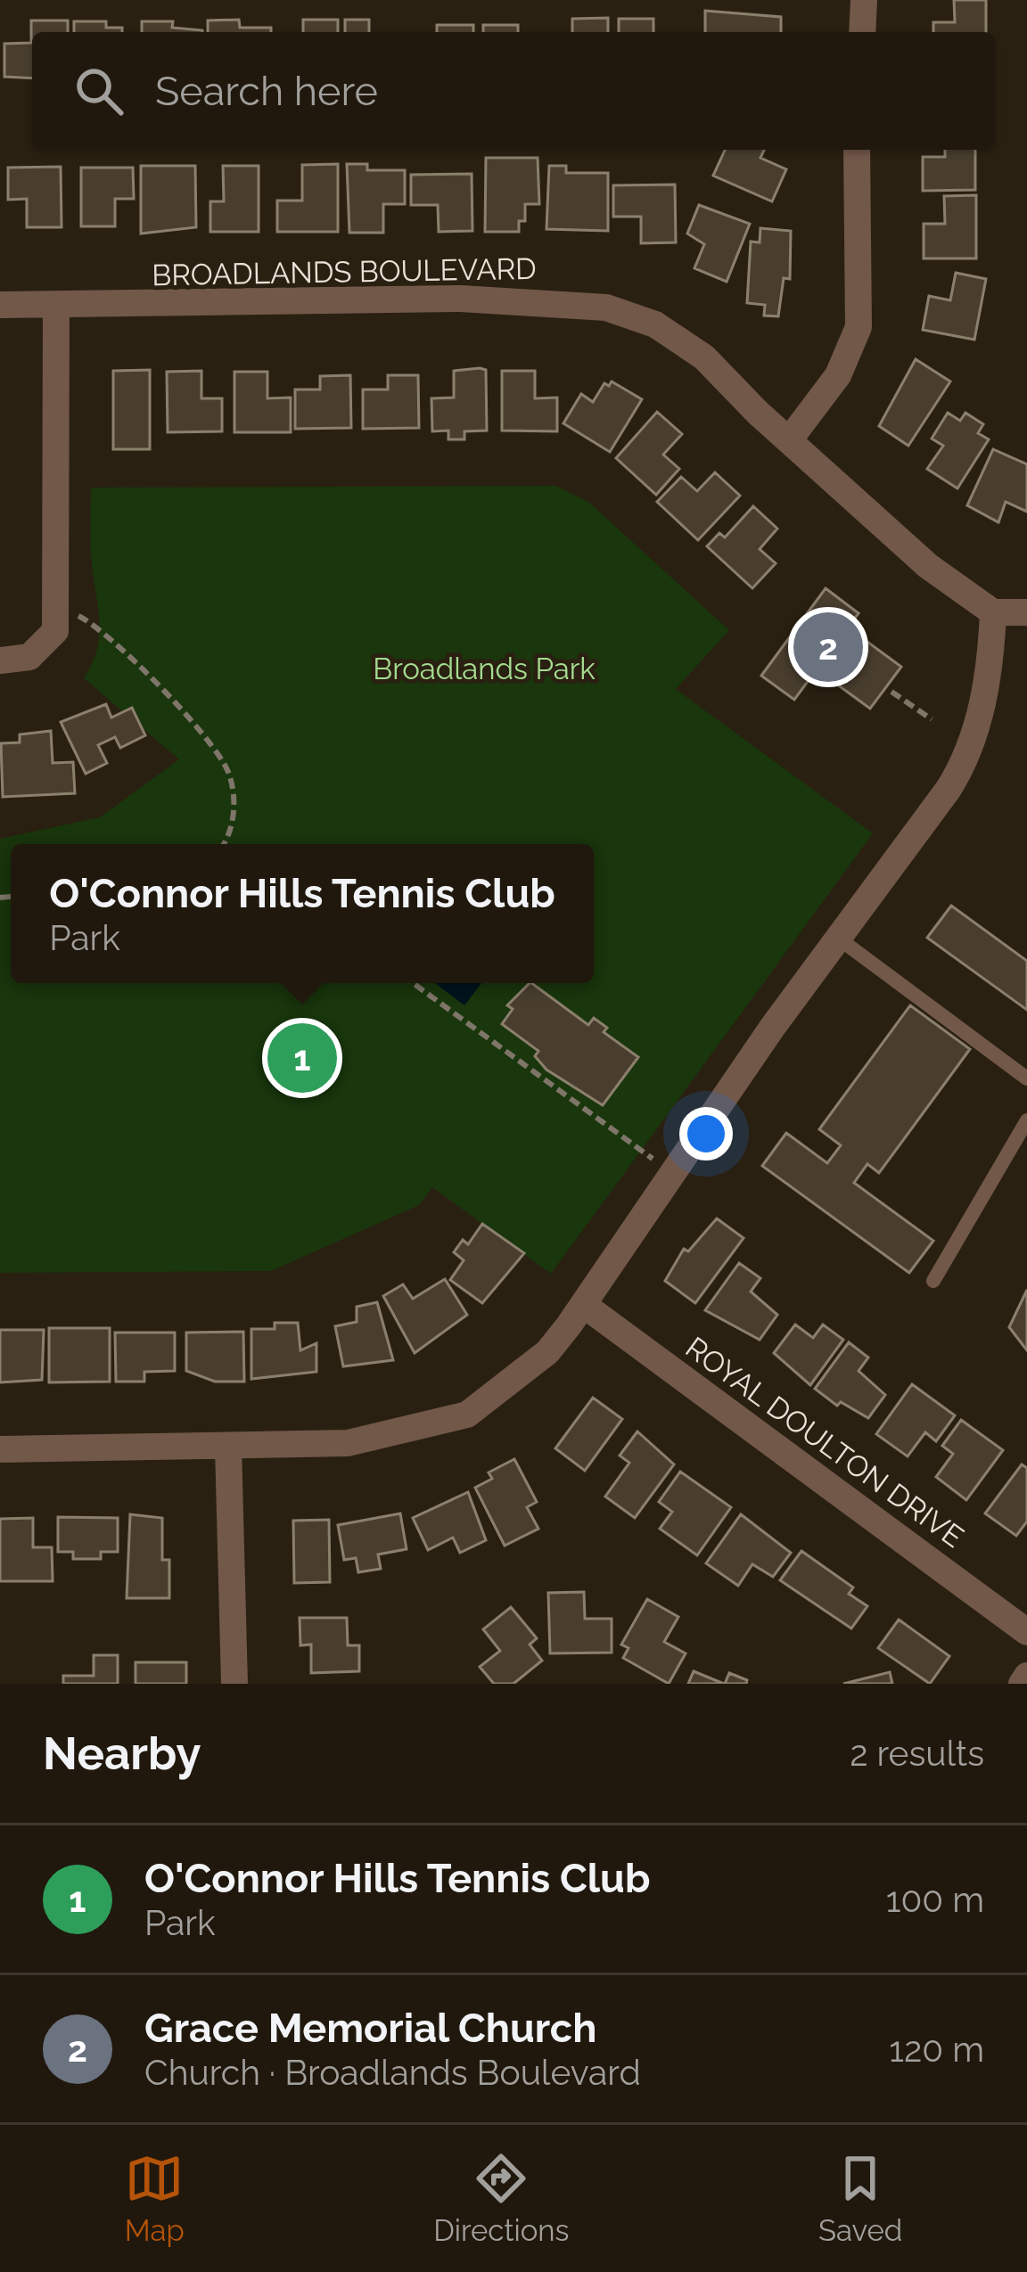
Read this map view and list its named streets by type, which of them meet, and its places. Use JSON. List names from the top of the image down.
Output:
{
  "streets": {
    "street": ["BROADLANDS BOULEVARD", "ROYAL DOULTON DRIVE"]
  },
  "parks": ["Broadlands Park"],
  "page": {
    "search": "Search here",
    "pins": ["2", "1"],
    "popup": ["O'Connor Hills Tennis Club", "Park"],
    "heading": ["Nearby", "2 results"],
    "list": [
      {
        "mark": "1",
        "name": "O'Connor Hills Tennis Club",
        "note": "Park",
        "value": "100 m"
      },
      {
        "mark": "2",
        "name": "Grace Memorial Church",
        "note": "Church · Broadlands Boulevard",
        "value": "120 m"
      }
    ],
    "nav": ["Map", "Directions", "Saved"]
  }
}
